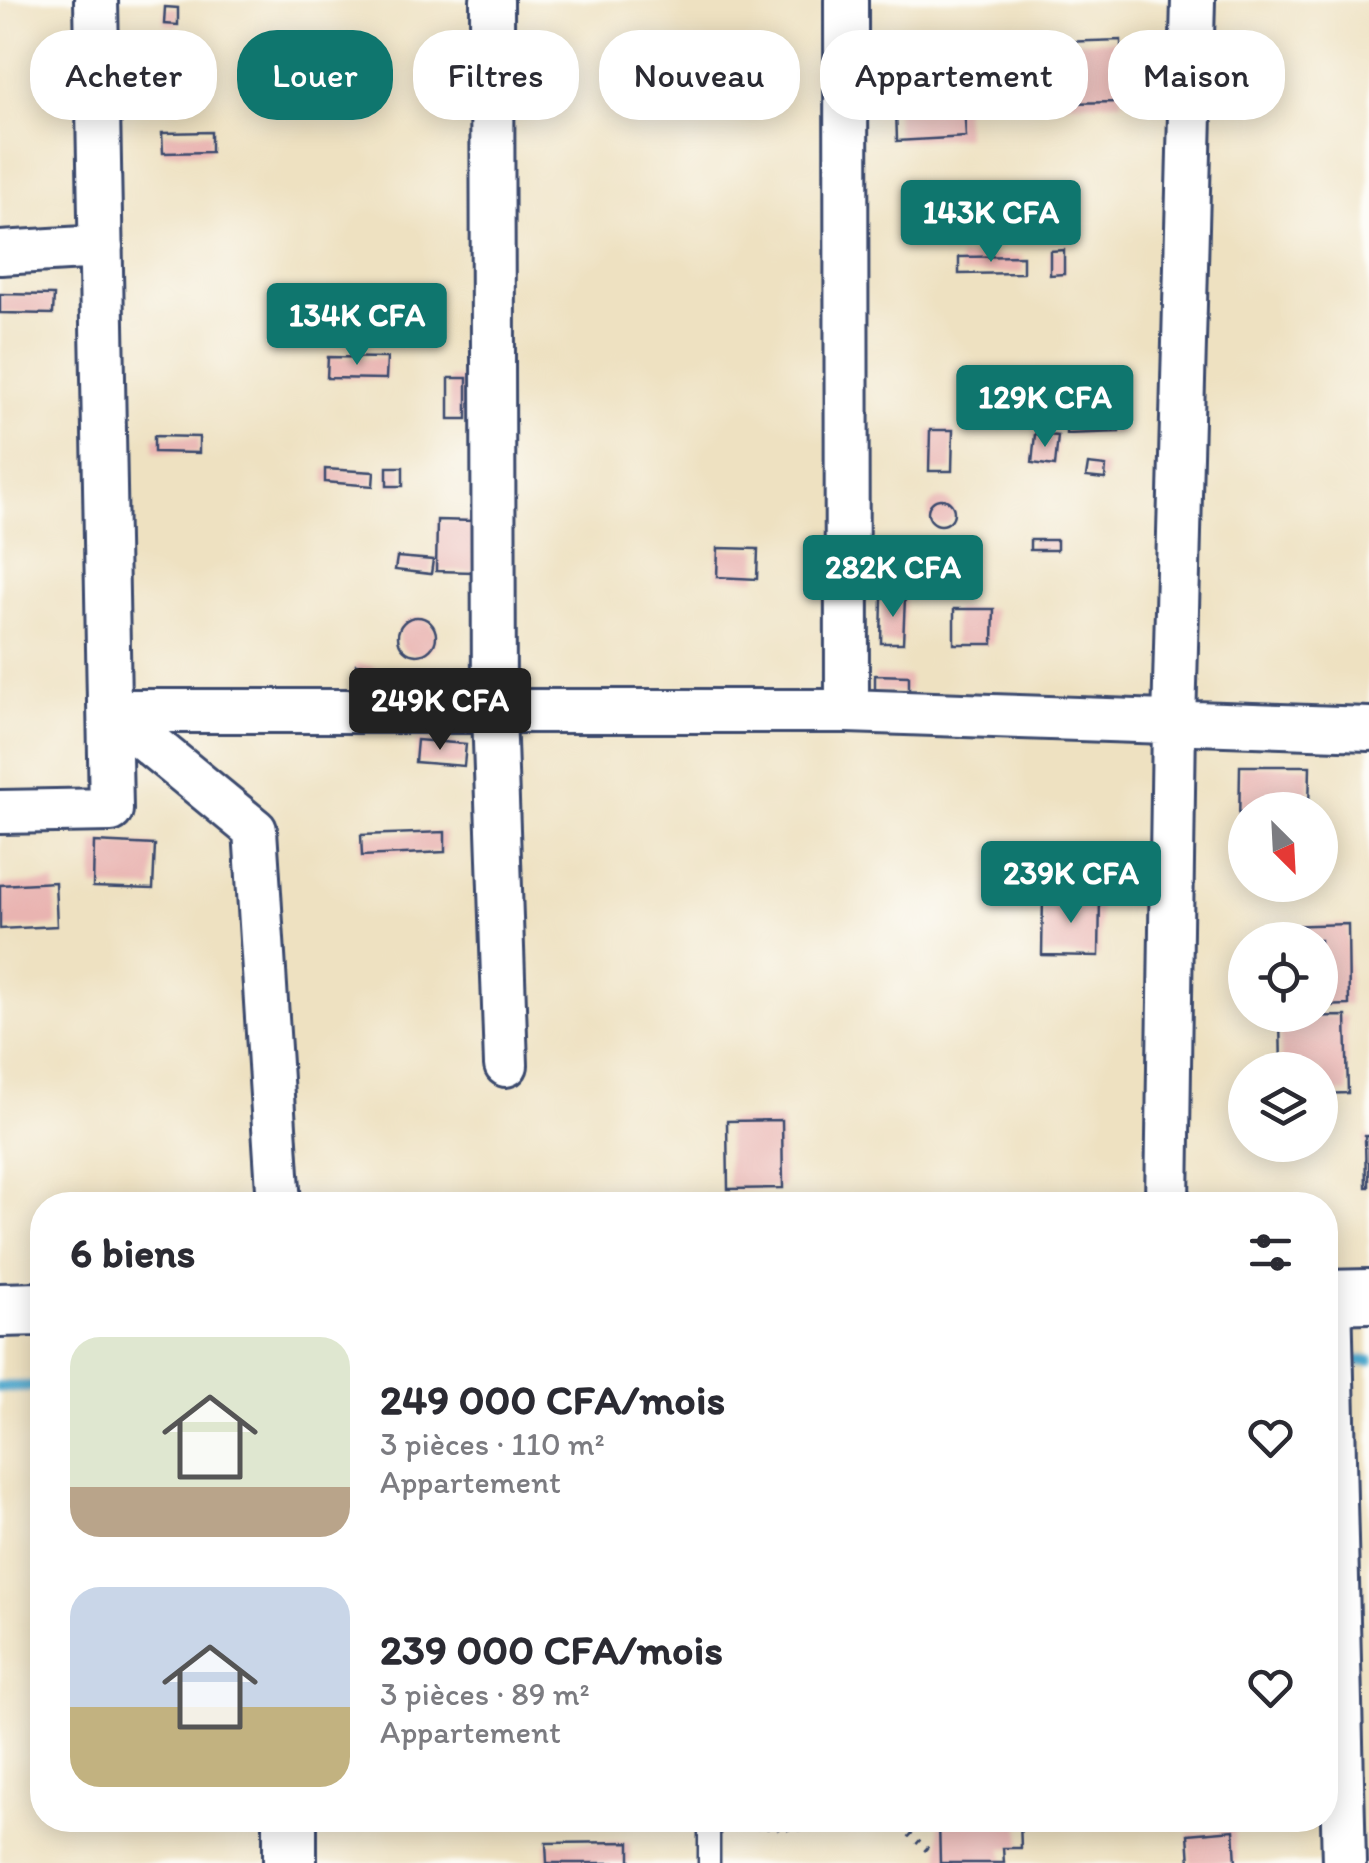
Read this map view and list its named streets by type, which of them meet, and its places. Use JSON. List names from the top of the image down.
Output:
{
  "north": "bottom right",
  "page": {
    "chip": [
      "Acheter",
      "Louer",
      "Filtres",
      "Nouveau",
      "Appartement",
      "Maison"
    ],
    "price": [
      "143K CFA",
      "134K CFA",
      "129K CFA",
      "282K CFA",
      "249K CFA",
      "239K CFA"
    ],
    "heading": "6 biens",
    "list": [
      {
        "name": "249 000 CFA/mois",
        "note": "3 pièces · 110 m² · Appartement"
      },
      {
        "name": "239 000 CFA/mois",
        "note": "3 pièces · 89 m² · Appartement"
      }
    ]
  }
}
